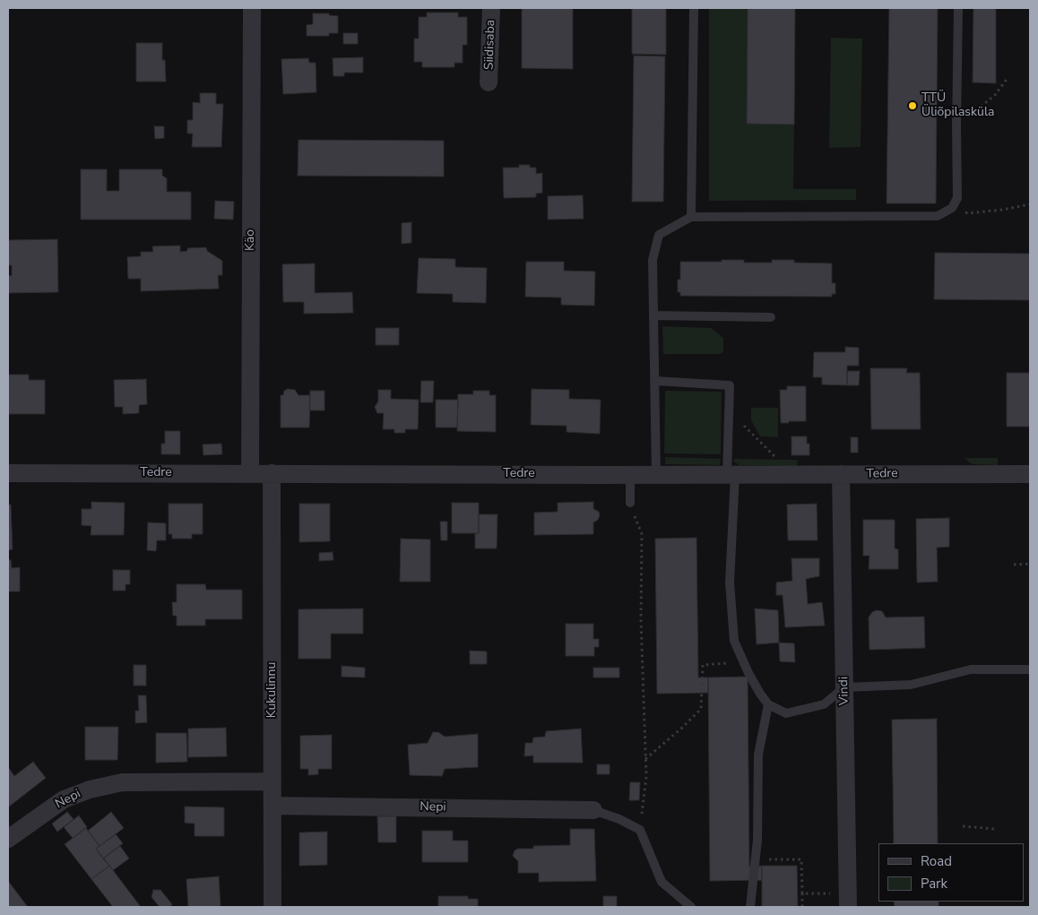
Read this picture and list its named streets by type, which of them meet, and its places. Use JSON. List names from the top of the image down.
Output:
{
  "streets": {
    "street": [
      "Siidisaba",
      "Käo",
      "Tedre",
      "Kukulinnu",
      "Vindi",
      "Nepi"
    ]
  },
  "crossings": [
    ["Käo", "Tedre"],
    ["Tedre", "Kukulinnu"],
    ["Tedre", "Vindi"],
    ["Kukulinnu", "Nepi"]
  ],
  "places": ["TTÜ Üliõpilasküla"],
  "legend": ["Road", "Park"]
}
